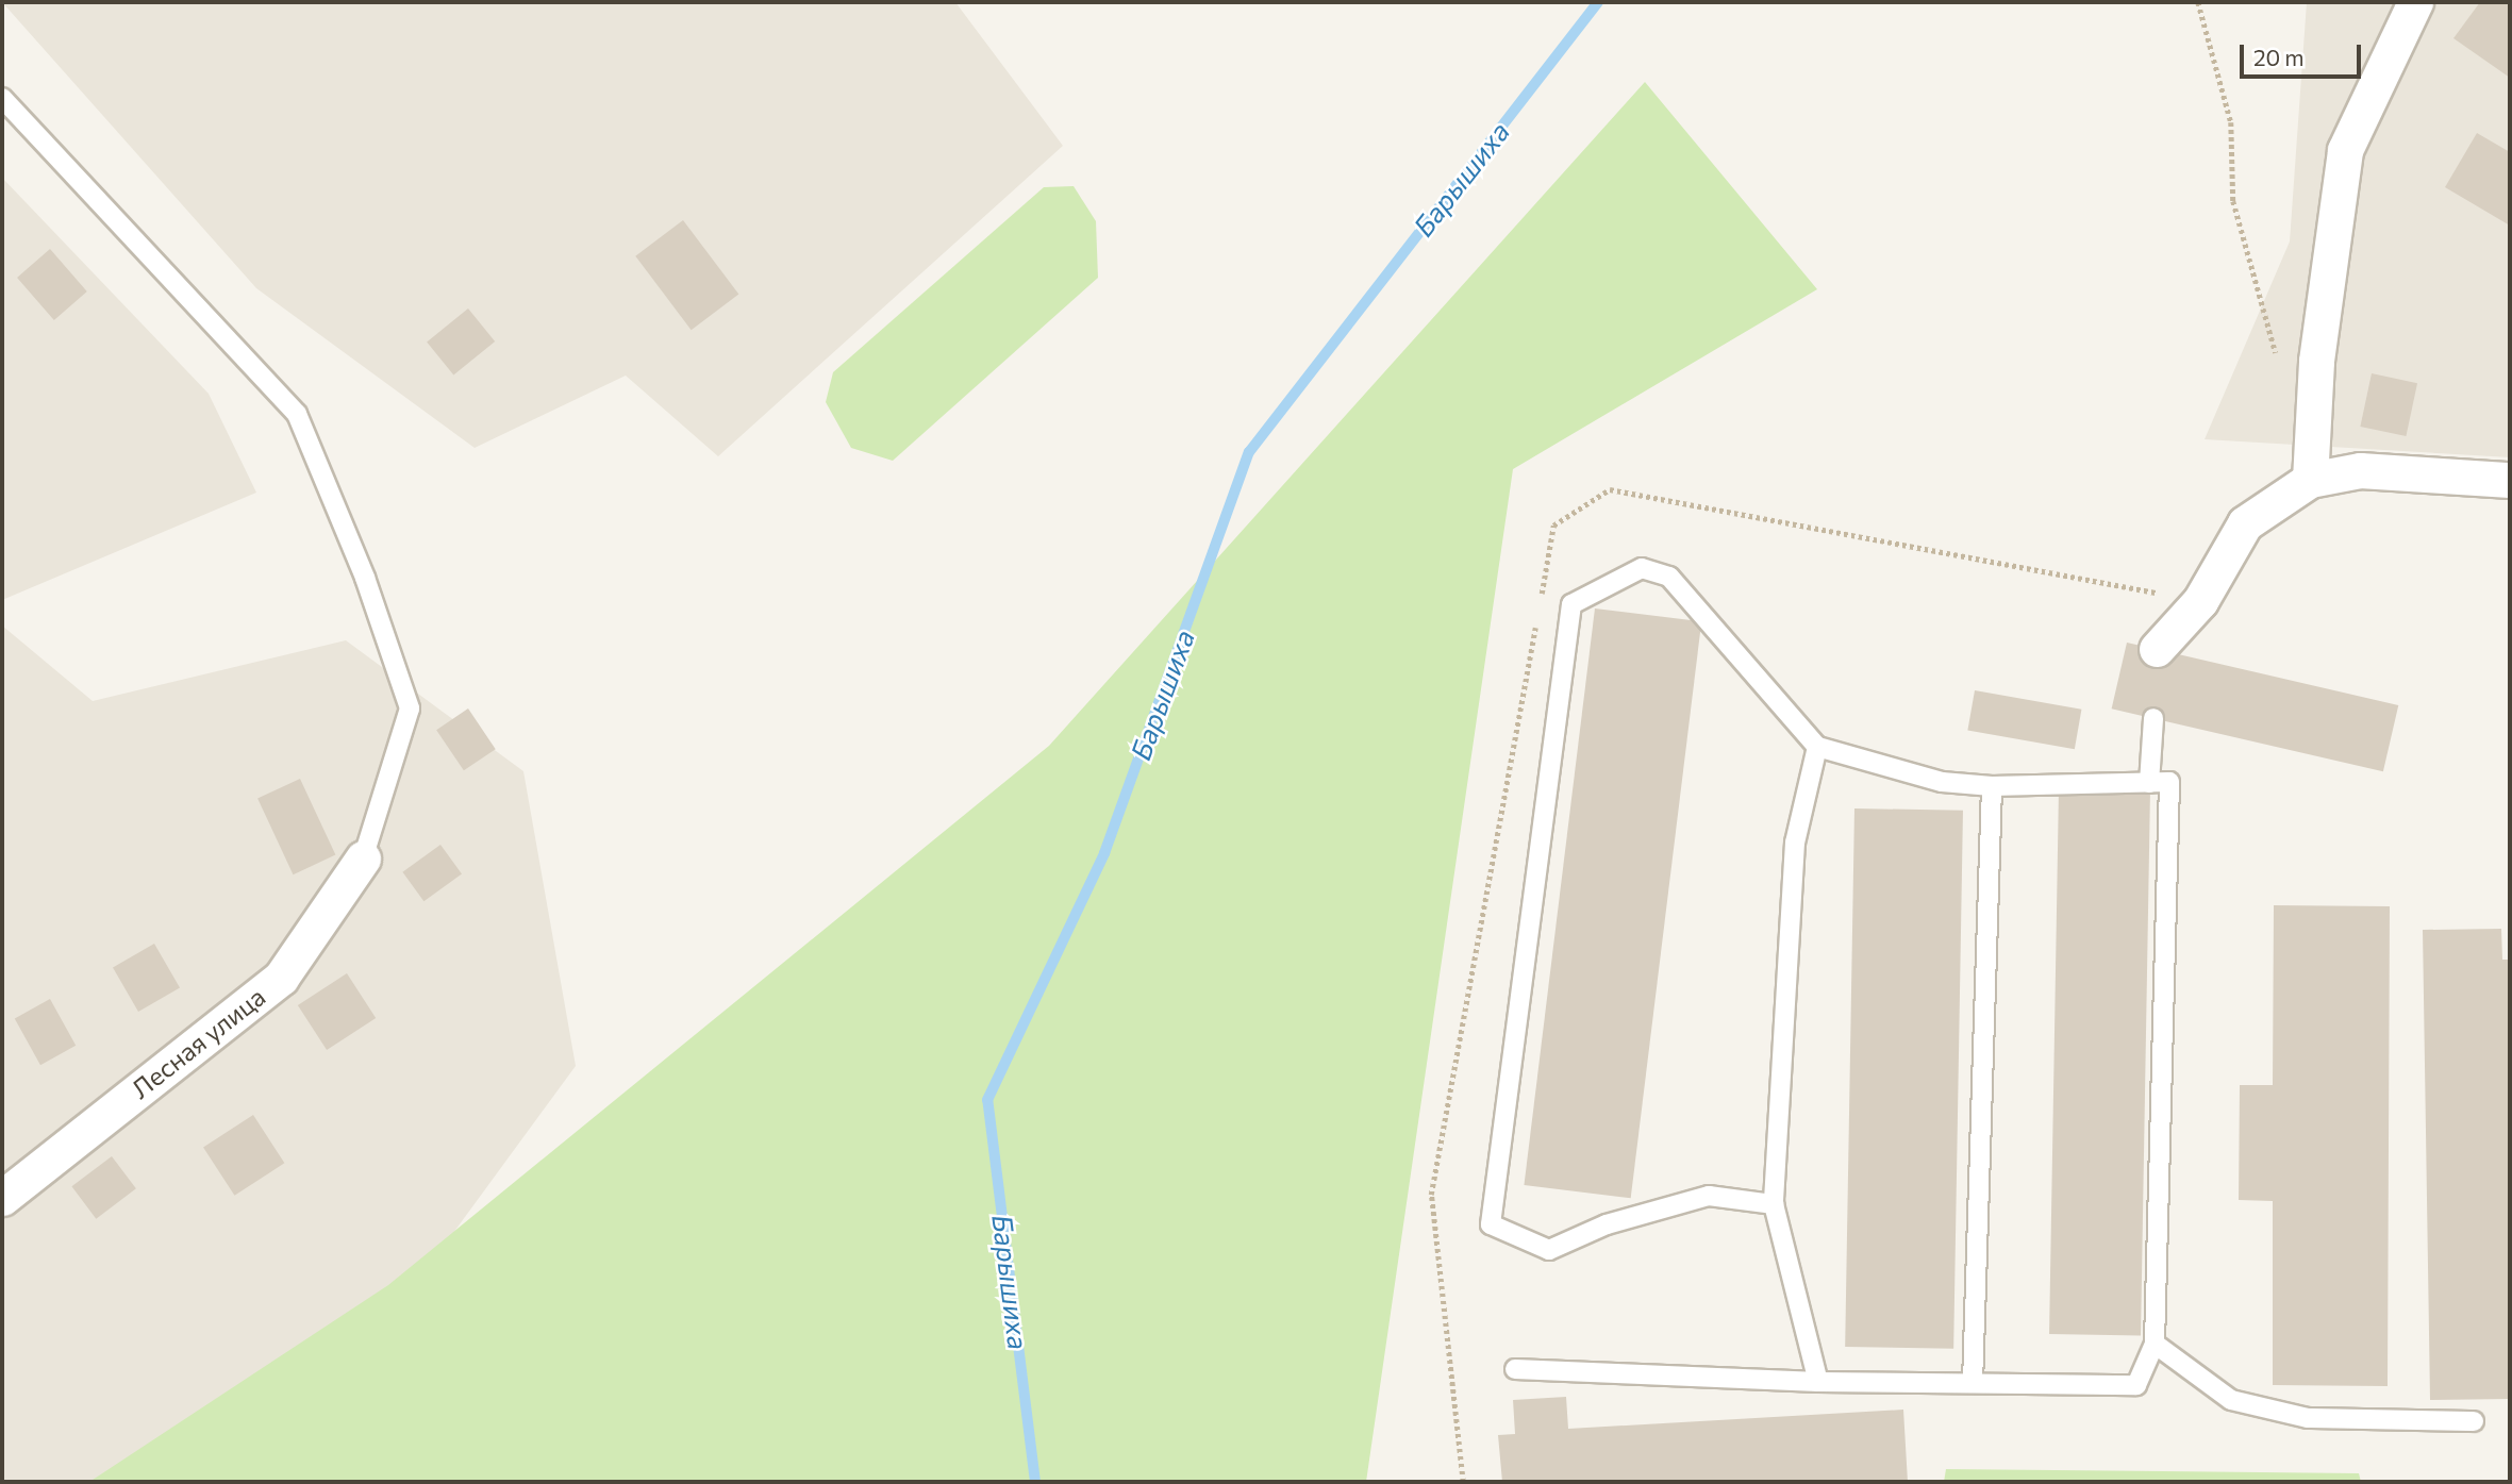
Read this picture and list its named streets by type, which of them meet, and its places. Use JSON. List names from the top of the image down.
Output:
{
  "streets": {
    "street": ["Лесная улица"]
  },
  "water": ["Барышиха"],
  "scale_bar": "20 m"
}
